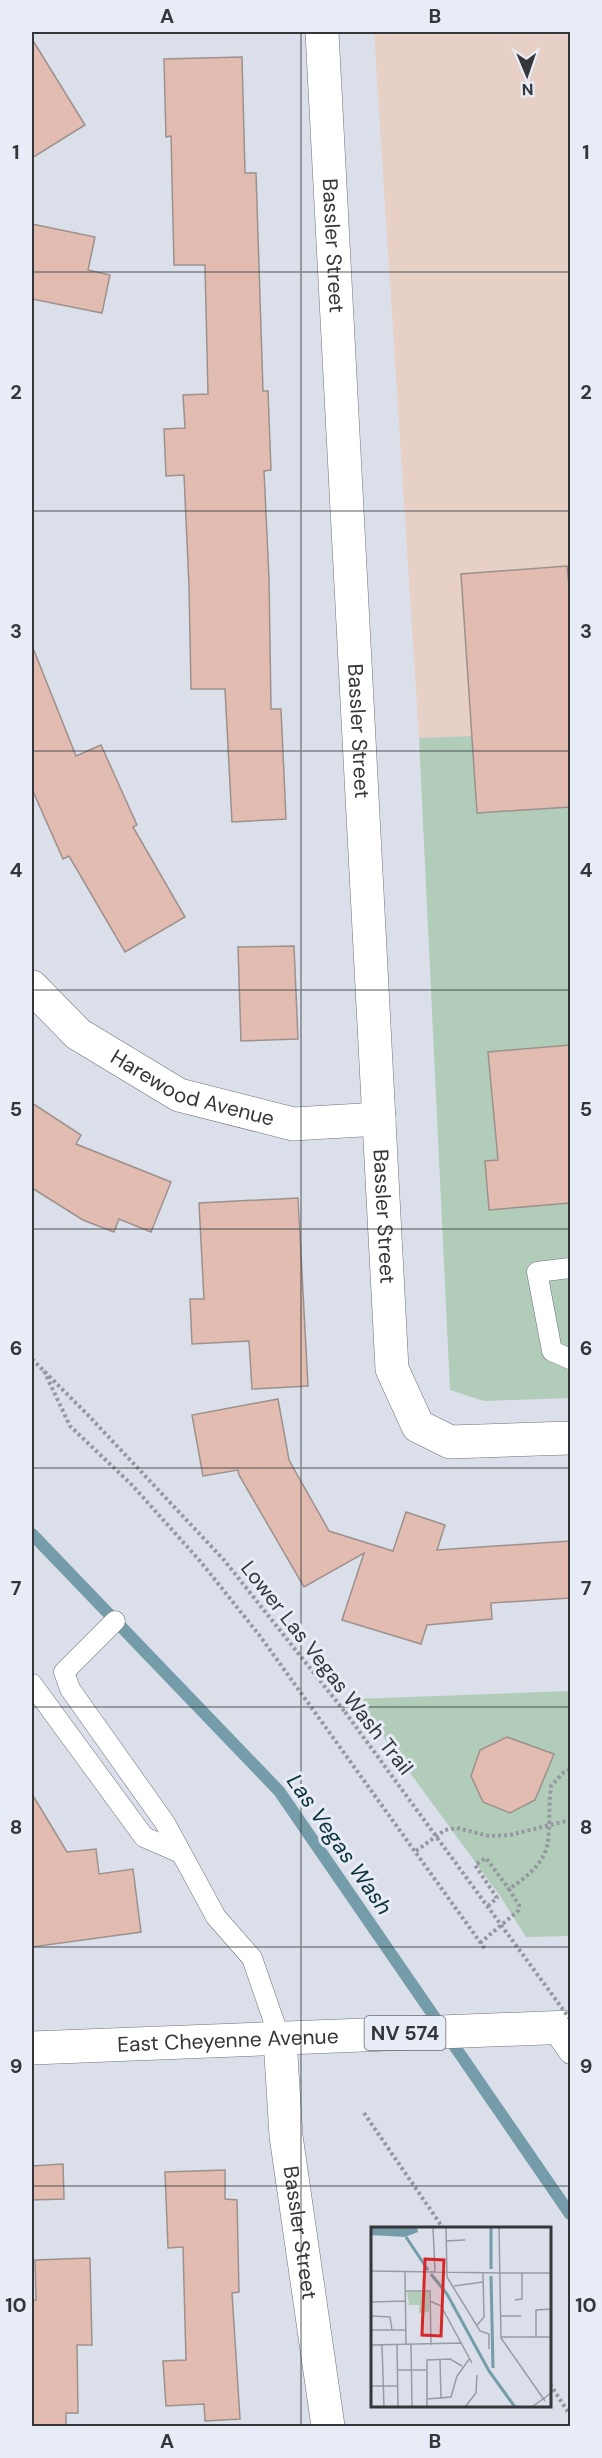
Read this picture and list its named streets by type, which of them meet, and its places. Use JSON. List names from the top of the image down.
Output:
{
  "streets": {
    "street": [
      "Bassler Street",
      "Harewood Avenue",
      "NV 574",
      "East Cheyenne Avenue"
    ],
    "path": ["Lower Las Vegas Wash Trail"]
  },
  "crossings": [
    ["Bassler Street", "Harewood Avenue"],
    ["Bassler Street", "East Cheyenne Avenue"],
    ["Lower Las Vegas Wash Trail", "East Cheyenne Avenue"]
  ],
  "water": ["Las Vegas Wash"],
  "north": "bottom",
  "grid": {
    "columns": ["A", "B"],
    "rows": [
      "1",
      "2",
      "3",
      "4",
      "5",
      "6",
      "7",
      "8",
      "9",
      "10"
    ]
  }
}
